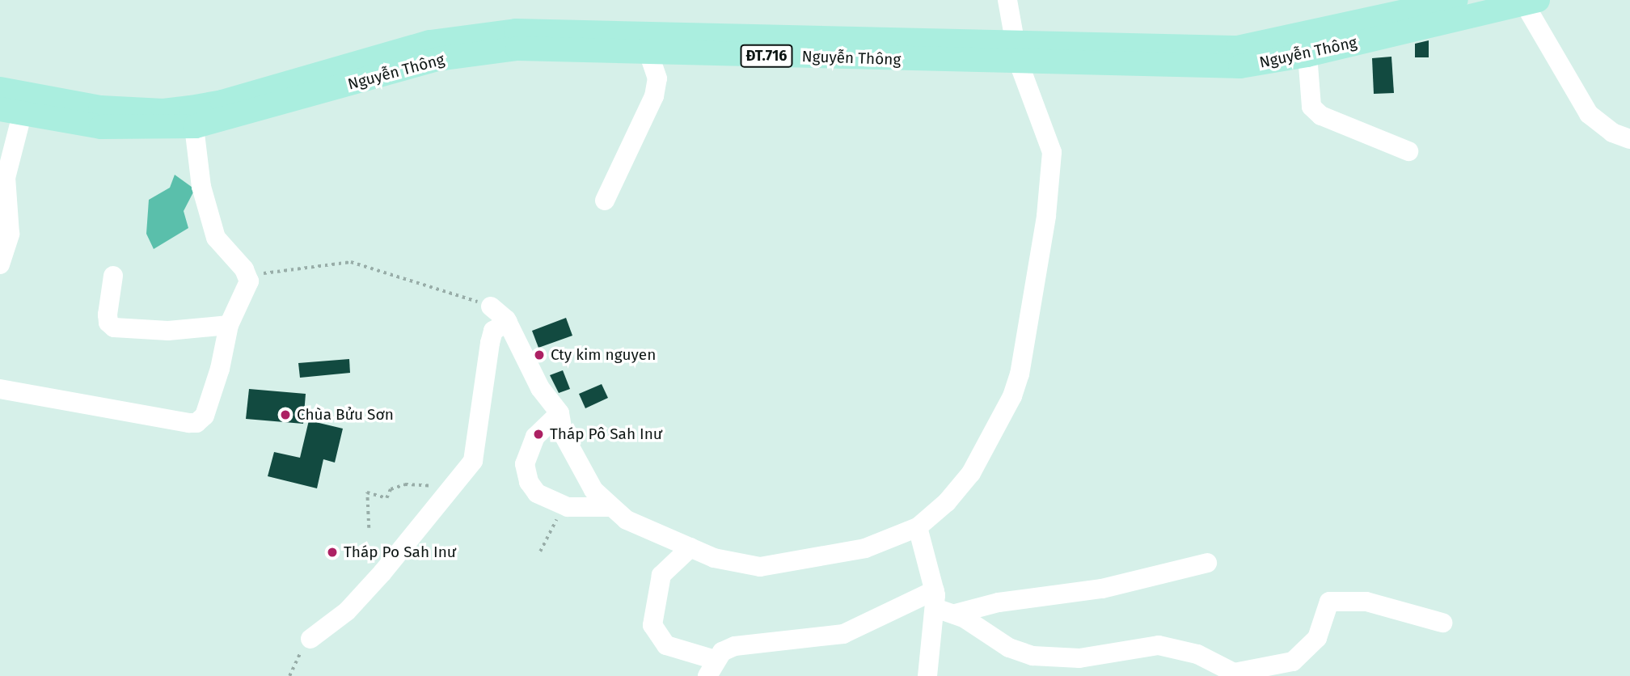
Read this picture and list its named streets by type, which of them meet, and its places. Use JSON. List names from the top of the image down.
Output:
{
  "streets": {
    "main road": ["Nguyễn Thông", "ĐT.716"]
  },
  "places": [
    "Cty kim nguyen",
    "Chùa Bửu Sơn",
    "Tháp Pô Sah Inư",
    "Tháp Po Sah Inư"
  ]
}
